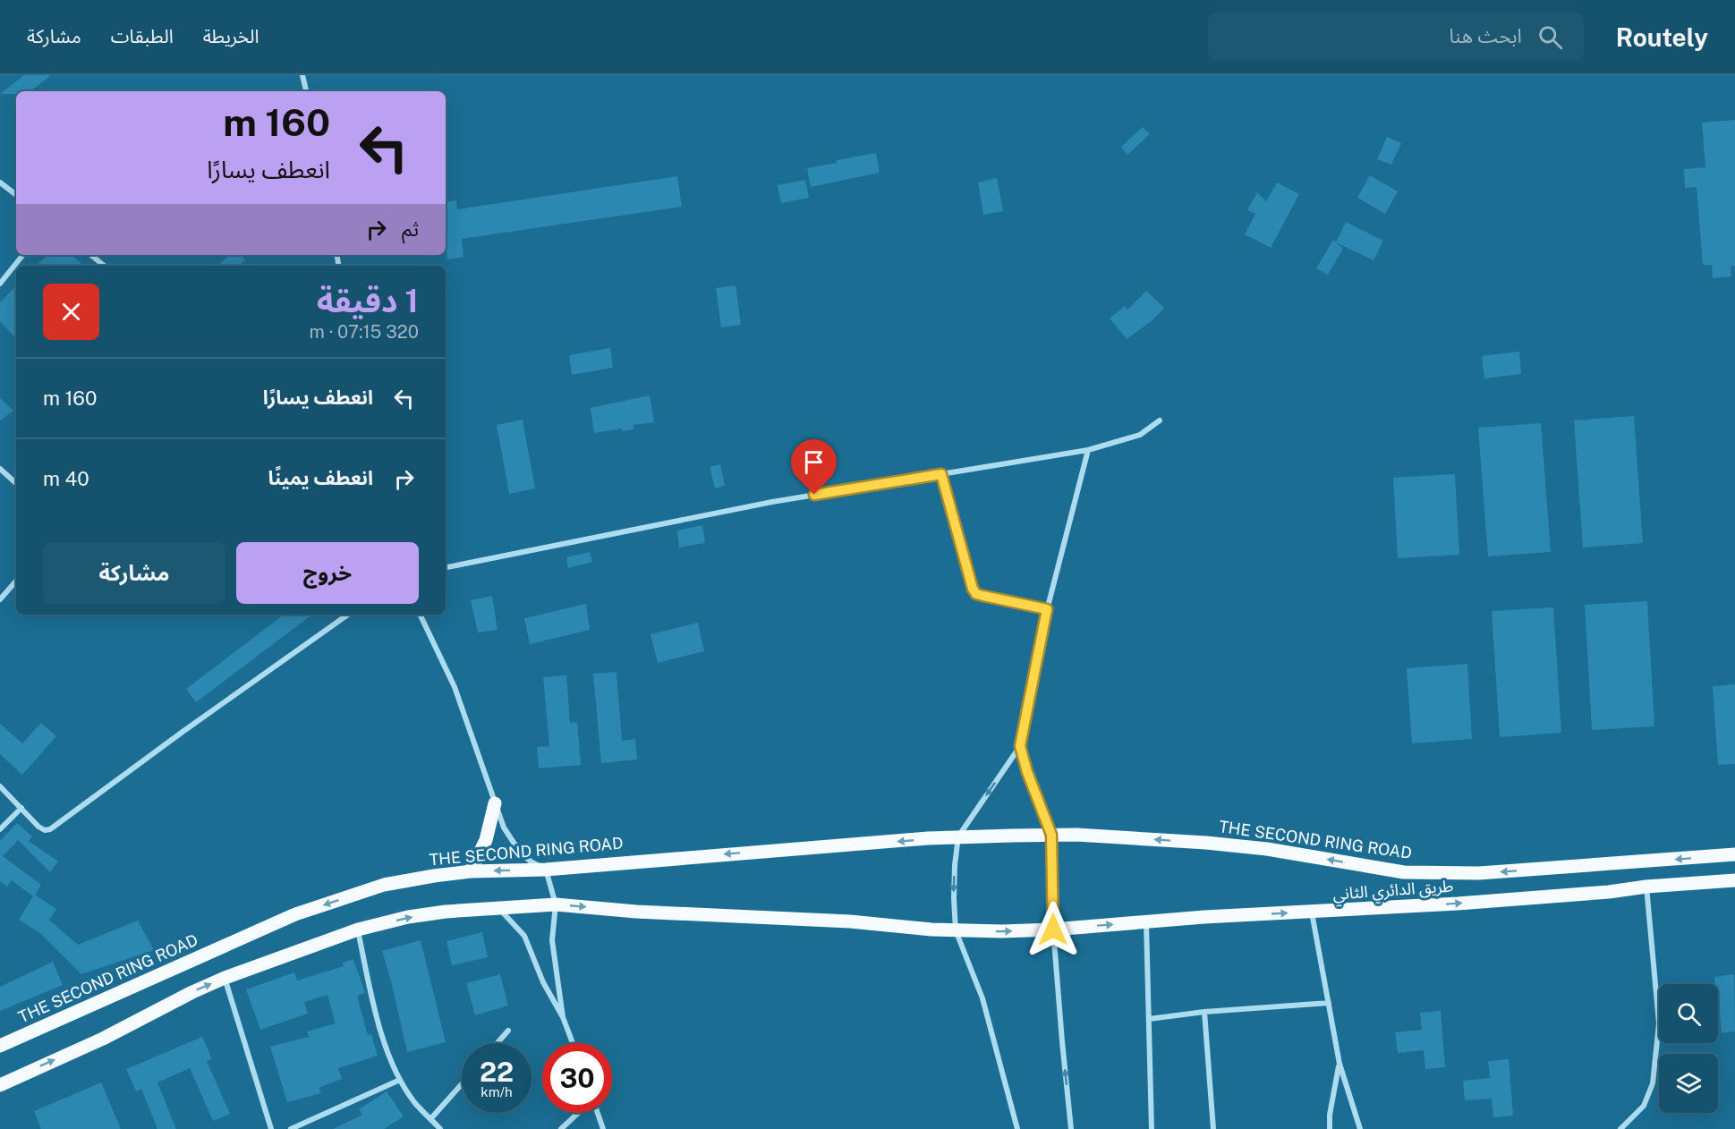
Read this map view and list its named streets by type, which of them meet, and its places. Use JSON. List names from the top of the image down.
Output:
{
  "streets": {
    "main road": ["THE SECOND RING ROAD", "طريق الدائري الثاني"]
  },
  "one_way": ["طريق الدائري الثاني"],
  "page": {
    "header": "Routely",
    "search": "ابحث هنا",
    "nav": ["الخريطة", "الطبقات", "مشاركة"],
    "turn": ["160 m", "انعطف يسارًا"],
    "then": "ثم",
    "heading": ["1 دقيقة", "320 m · 07:15"],
    "list": [
      {
        "name": "انعطف يسارًا",
        "value": "160 m"
      },
      {
        "name": "انعطف يمينًا",
        "value": "40 m"
      }
    ],
    "buttons": ["خروج", "مشاركة"],
    "speed": "22 km/h",
    "limit": "30"
  }
}
